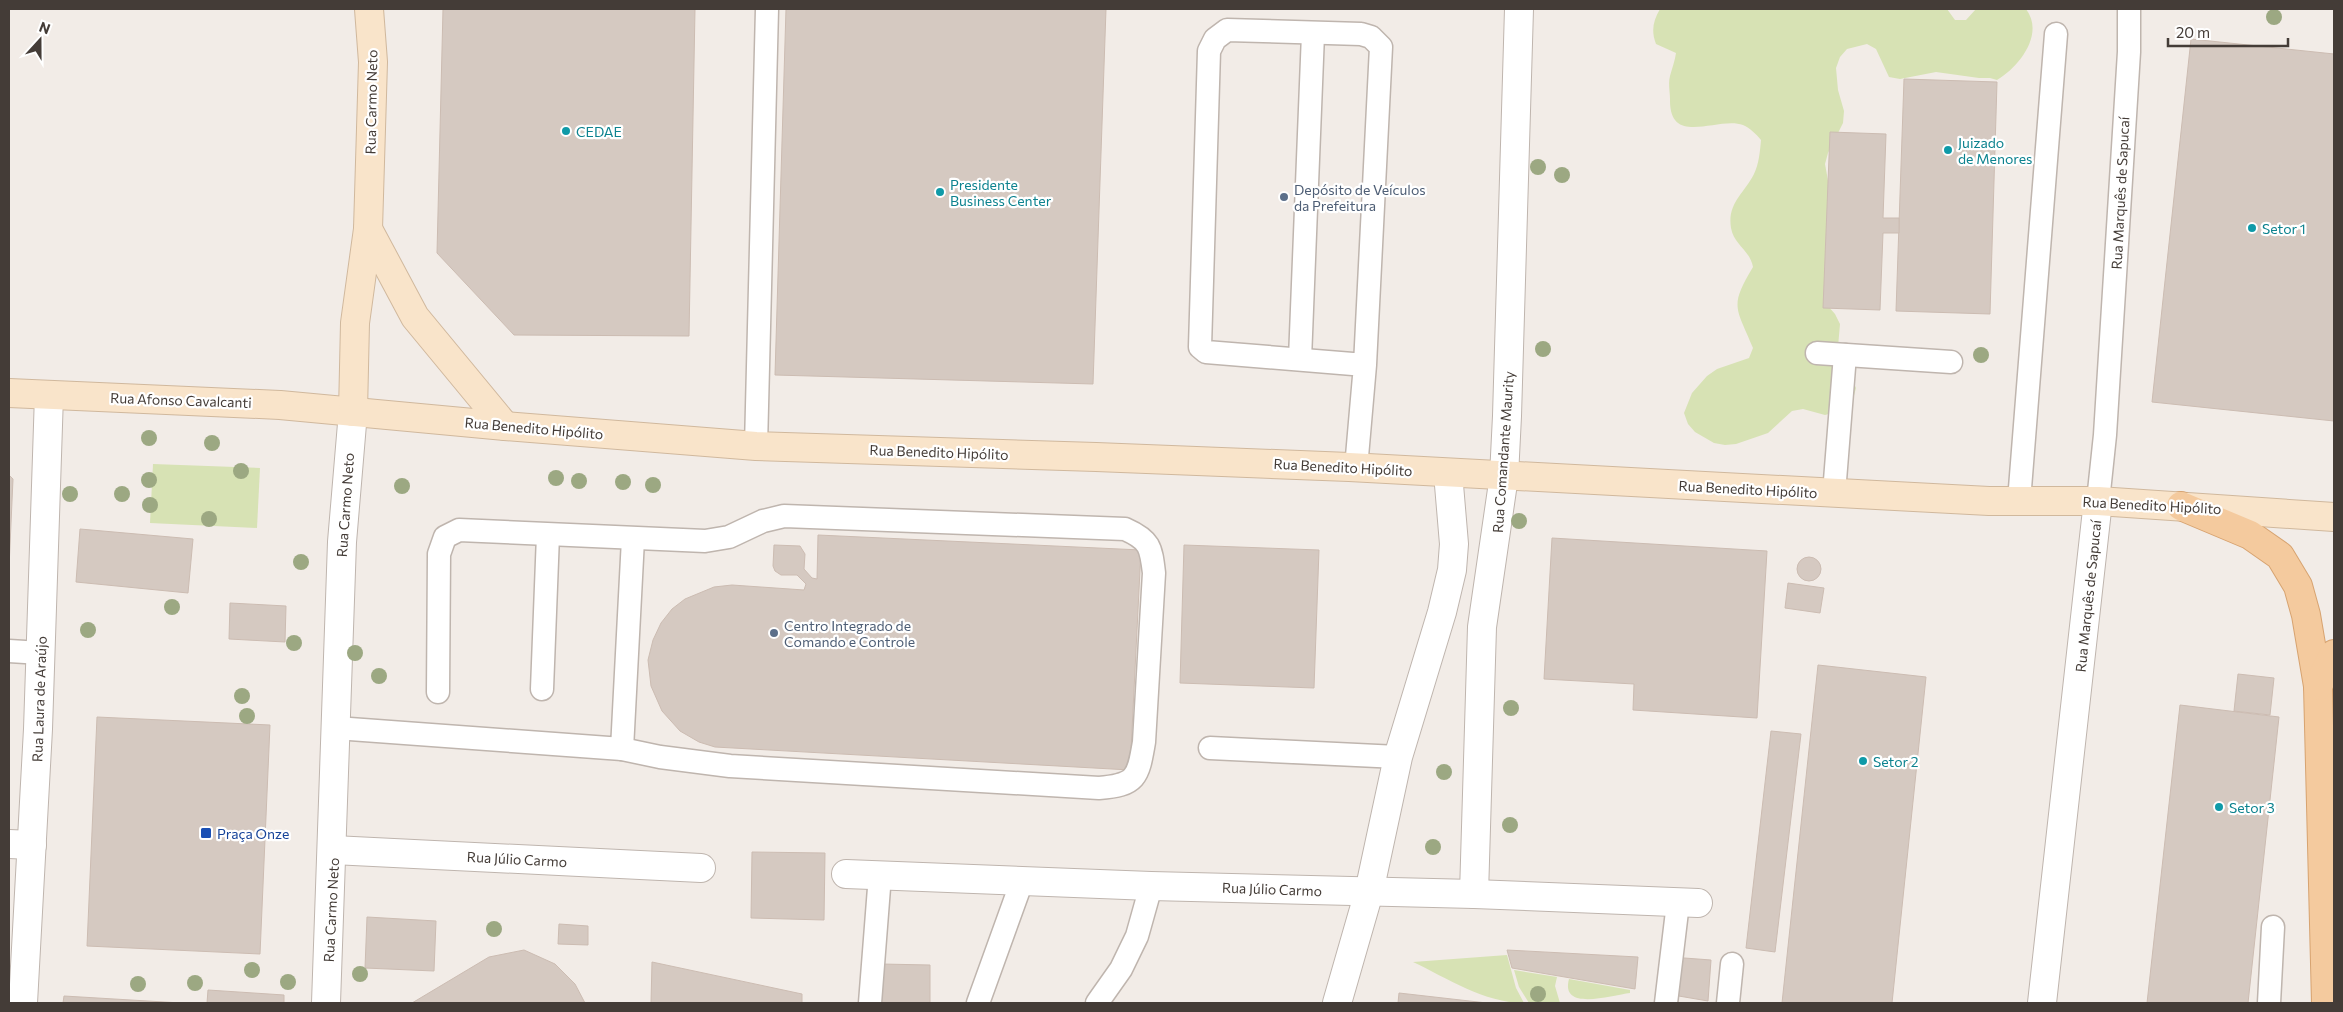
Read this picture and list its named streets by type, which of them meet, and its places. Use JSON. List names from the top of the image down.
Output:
{
  "streets": {
    "street": [
      "Rua Carmo Neto",
      "Rua Marquês de Sapucaí",
      "Rua Afonso Cavalcanti",
      "Rua Benedito Hipólito",
      "Rua Comandante Maurity",
      "Rua Laura de Araújo",
      "Rua Júlio Carmo"
    ]
  },
  "crossings": [
    ["Rua Carmo Neto", "Rua Afonso Cavalcanti"],
    ["Rua Carmo Neto", "Rua Benedito Hipólito"],
    ["Rua Carmo Neto", "Rua Júlio Carmo"],
    ["Rua Marquês de Sapucaí", "Rua Benedito Hipólito"],
    ["Rua Afonso Cavalcanti", "Rua Benedito Hipólito"],
    ["Rua Afonso Cavalcanti", "Rua Laura de Araújo"],
    ["Rua Benedito Hipólito", "Rua Comandante Maurity"],
    ["Rua Comandante Maurity", "Rua Júlio Carmo"]
  ],
  "places": {
    "other": [
      "CEDAE",
      "Juizado de Menores",
      "Presidente Business Center",
      "Depósito de Veículos da Prefeitura",
      "Setor 1",
      "Centro Integrado de Comando e Controle",
      "Setor 2",
      "Setor 3"
    ],
    "transit": ["Praça Onze"]
  },
  "scale_bar": "20 m",
  "north": "top"
}
